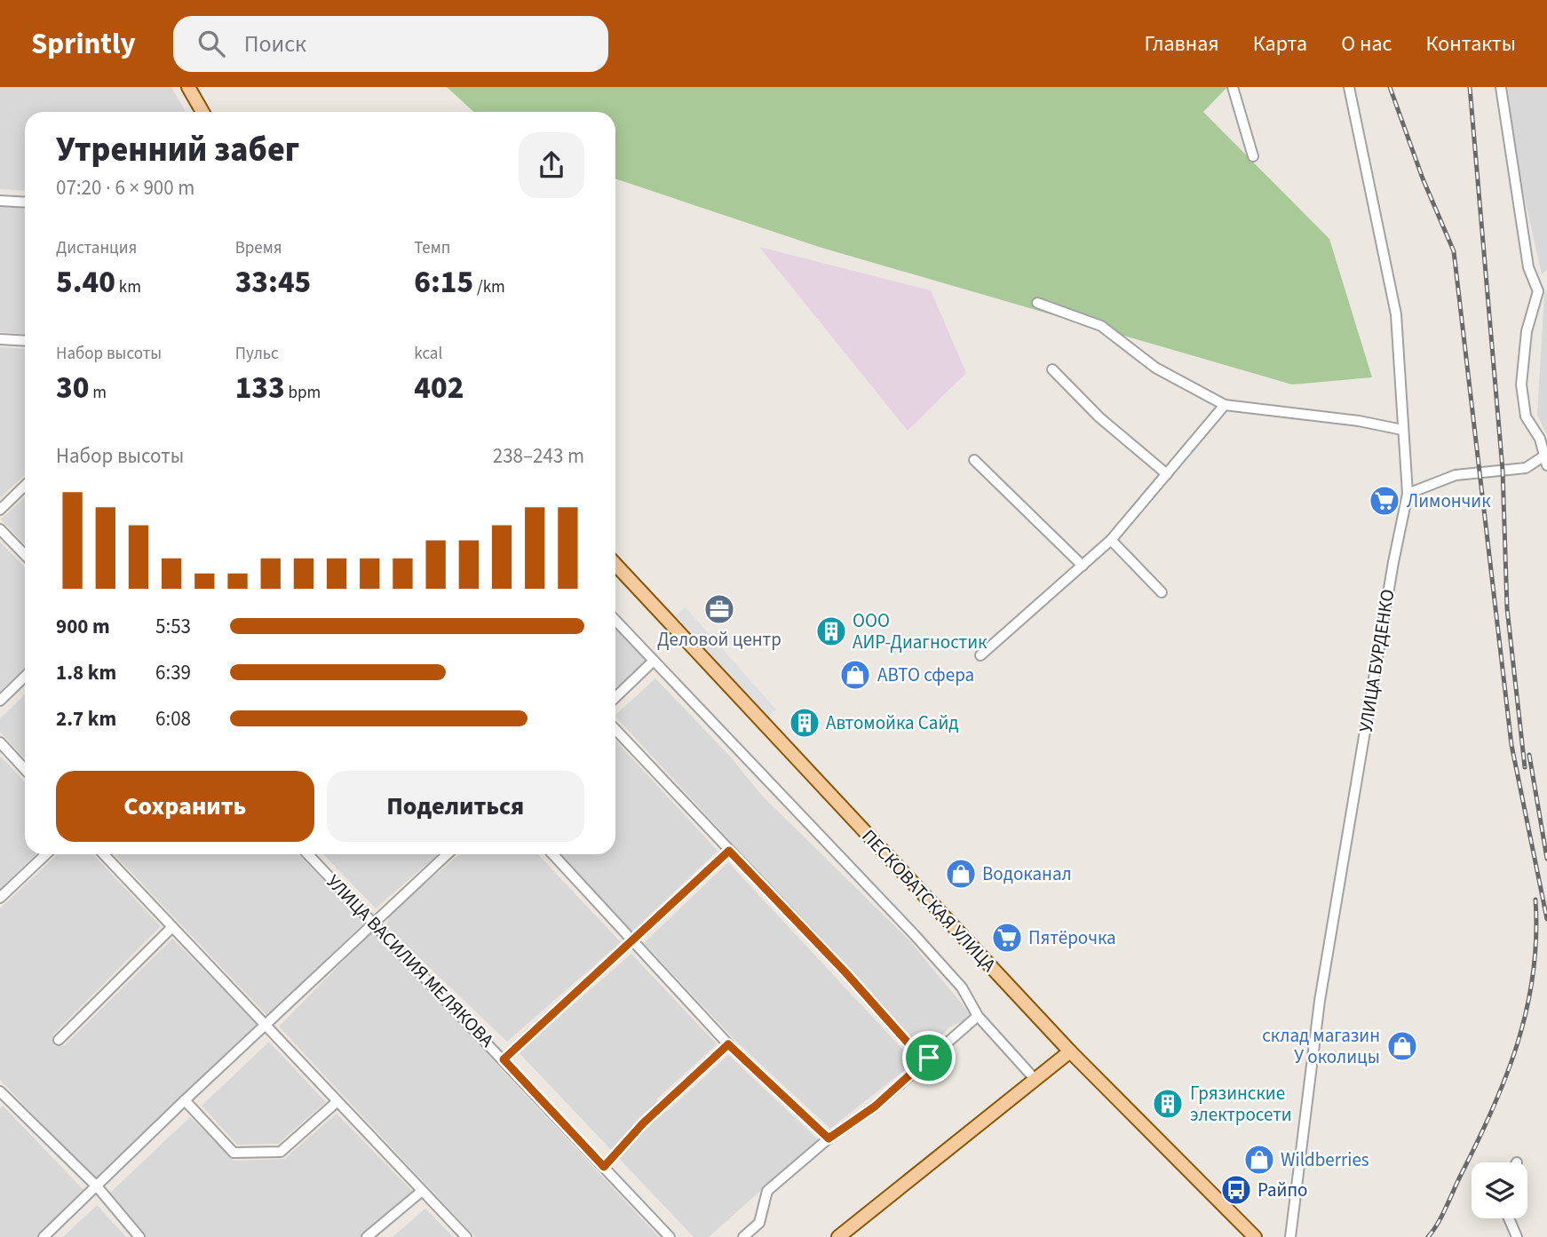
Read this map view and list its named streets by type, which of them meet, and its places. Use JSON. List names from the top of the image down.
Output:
{
  "streets": {
    "main road": ["ПЕСКОВАТСКАЯ УЛИЦА"],
    "street": ["УЛИЦА БУРДЕНКО", "УЛИЦА ВАСИЛИЯ МЕЛЯКОВА"]
  },
  "places": {
    "supermarket": ["Лимончик", "Пятёрочка"],
    "office": ["Деловой центр"],
    "building": ["ООО АИР-Диагностик", "Автомойка Сайд", "Грязинские электросети"],
    "shop": [
      "АВТО сфера",
      "Водоканал",
      "склад магазин У околицы",
      "Wildberries"
    ],
    "bus stop": ["Райпо"]
  },
  "page": {
    "header": "Sprintly",
    "search": "Поиск",
    "nav": [
      "Главная",
      "Карта",
      "О нас",
      "Контакты"
    ],
    "heading": ["Утренний забег", "07:20 · 6 × 900 m"],
    "stats": [
      ["Дистанция", "5.40 km"],
      ["Время", "33:45"],
      ["Темп", "6:15 /km"],
      ["Набор высоты", "30 m"],
      ["Пульс", "133 bpm"],
      ["kcal", "402"]
    ],
    "chart": ["Набор высоты", "238–243 m"],
    "list": [
      {
        "name": "900 m",
        "note": "5:53"
      },
      {
        "name": "1.8 km",
        "note": "6:39"
      },
      {
        "name": "2.7 km",
        "note": "6:08"
      }
    ],
    "buttons": ["Сохранить", "Поделиться"]
  }
}
